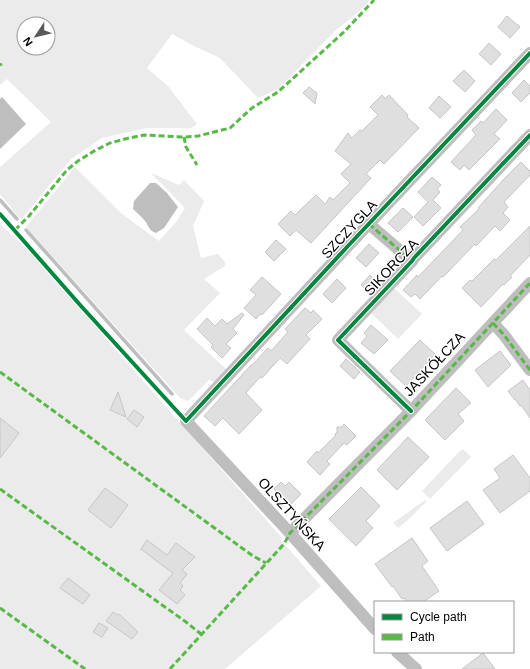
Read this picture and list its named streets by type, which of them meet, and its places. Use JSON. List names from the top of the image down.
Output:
{
  "streets": {
    "street": [
      "SZCZYGLA",
      "SIKORCZA",
      "JASKÓŁCZA",
      "OLSZTYŃSKA"
    ]
  },
  "crossings": [
    ["SZCZYGLA", "OLSZTYŃSKA"],
    ["SIKORCZA", "JASKÓŁCZA"],
    ["JASKÓŁCZA", "OLSZTYŃSKA"]
  ],
  "legend": ["Cycle path", "Path"],
  "north": "bottom left"
}
